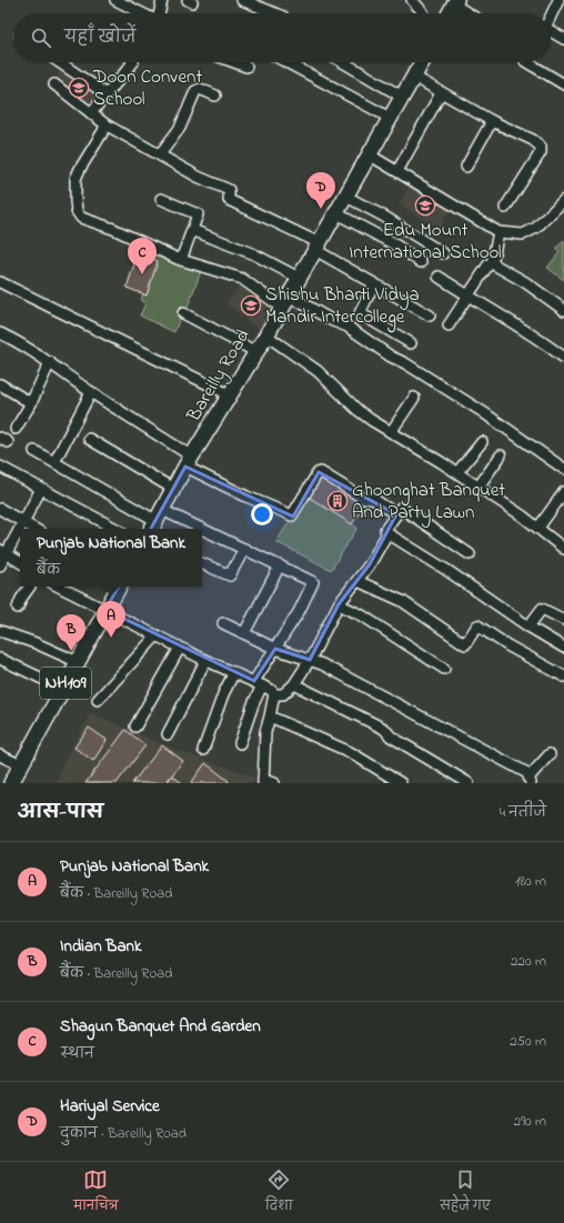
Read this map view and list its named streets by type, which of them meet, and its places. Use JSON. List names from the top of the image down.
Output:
{
  "streets": {
    "highway": ["Bareilly Road", "NH109"]
  },
  "places": {
    "school or university": ["Doon Convent School", "Edu Mount International School", "Shishu Bharti Vidya Mandir Intercollege"],
    "building": ["Ghoonghat Banquet And Party Lawn"]
  },
  "page": {
    "search": "यहाँ खोजें",
    "pins": [
      "D",
      "C",
      "A",
      "B"
    ],
    "popup": ["Punjab National Bank", "बैंक"],
    "heading": ["आस-पास", "4 नतीजे"],
    "list": [
      {
        "mark": "A",
        "name": "Punjab National Bank",
        "note": "बैंक · Bareilly Road",
        "value": "180 m"
      },
      {
        "mark": "B",
        "name": "Indian Bank",
        "note": "बैंक · Bareilly Road",
        "value": "220 m"
      },
      {
        "mark": "C",
        "name": "Shagun Banquet And Garden",
        "note": "स्थान",
        "value": "250 m"
      },
      {
        "mark": "D",
        "name": "Hariyal Service",
        "note": "दुकान · Bareilly Road",
        "value": "290 m"
      }
    ],
    "nav": ["मानचित्र", "दिशा", "सहेजे गए"]
  }
}
